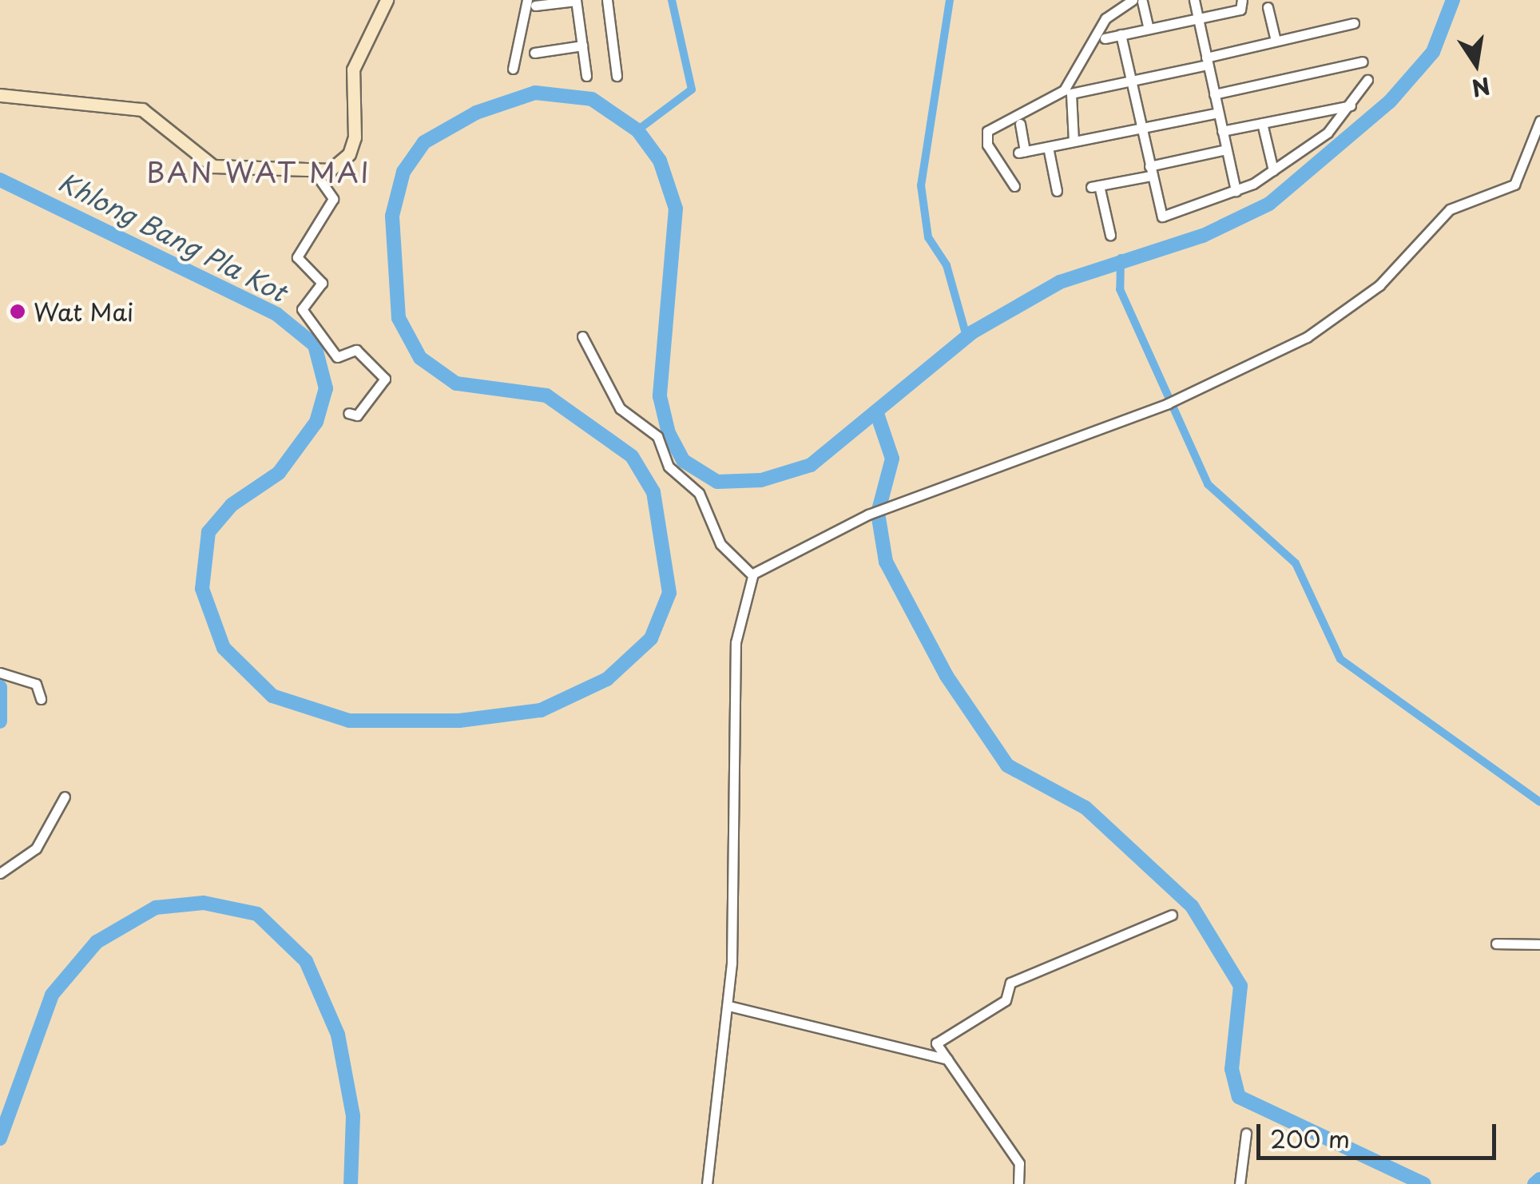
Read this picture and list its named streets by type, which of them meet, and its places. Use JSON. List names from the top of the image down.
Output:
{
  "districts": ["BAN WAT MAI"],
  "water": ["Khlong Bang Pla Kot"],
  "places": ["Wat Mai"],
  "scale_bar": "200 m",
  "north": "bottom"
}
